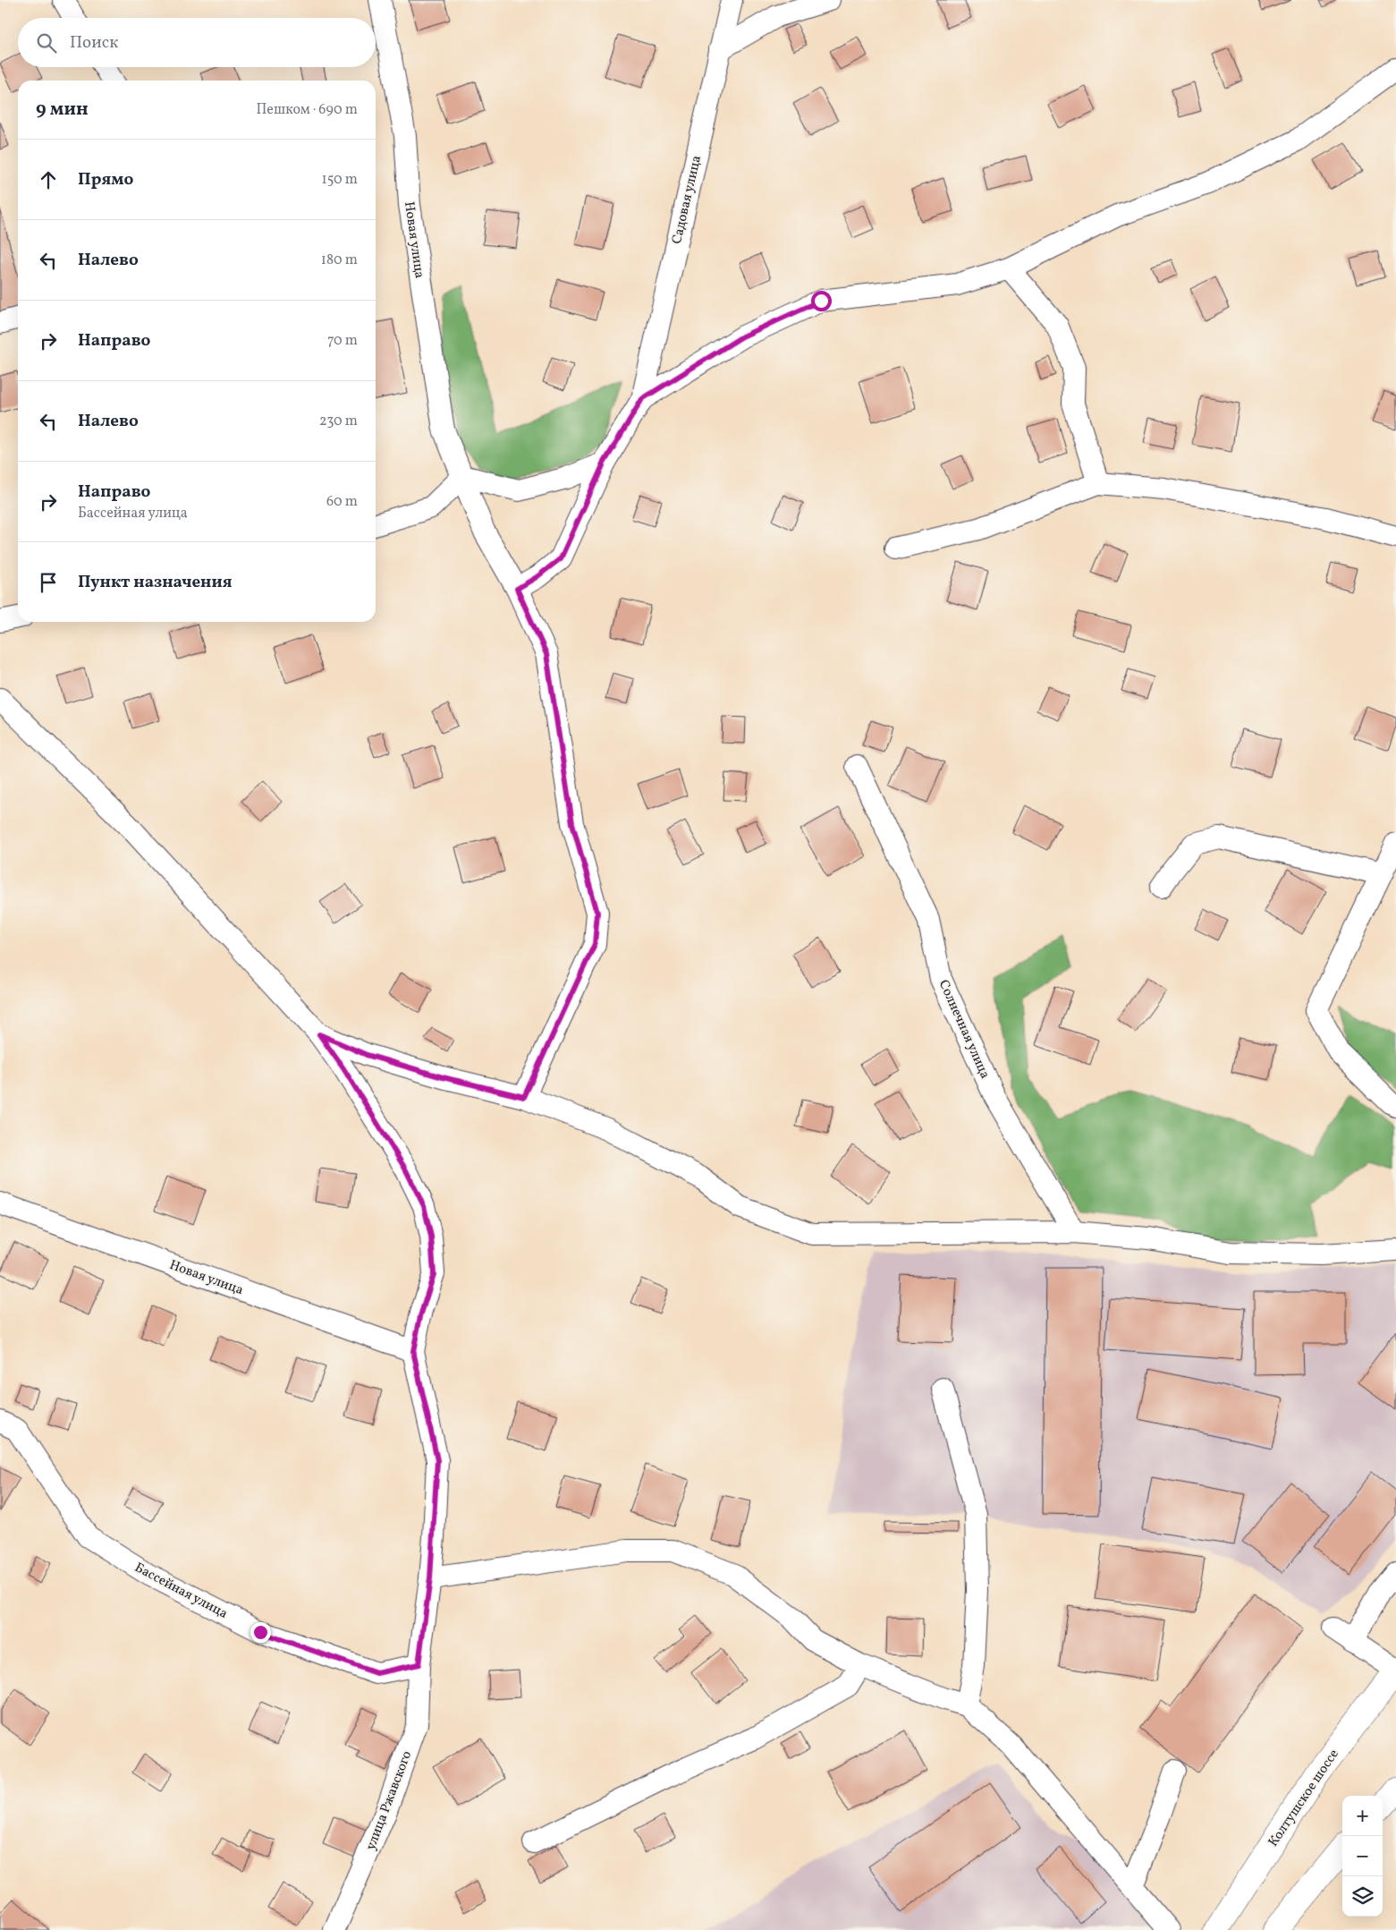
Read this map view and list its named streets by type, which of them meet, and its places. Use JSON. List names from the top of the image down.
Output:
{
  "streets": {
    "main road": ["Колтушское шоссе"],
    "street": [
      "Садовая улица",
      "Новая улица",
      "Солнечная улица",
      "Бассейная улица",
      "улица Ржавского"
    ]
  },
  "crossings": [
    ["Новая улица", "улица Ржавского"],
    ["Бассейная улица", "улица Ржавского"]
  ],
  "page": {
    "search": "Поиск",
    "heading": ["9 мин", "Пешком · 690 m"],
    "list": [
      ["Прямо", "150 m"],
      ["Налево", "180 m"],
      ["Направо", "70 m"],
      ["Налево", "230 m"],
      ["Направо", "Бассейная улица", "60 m"],
      "Пункт назначения"
    ],
    "map_buttons": ["+", "−"]
  }
}
